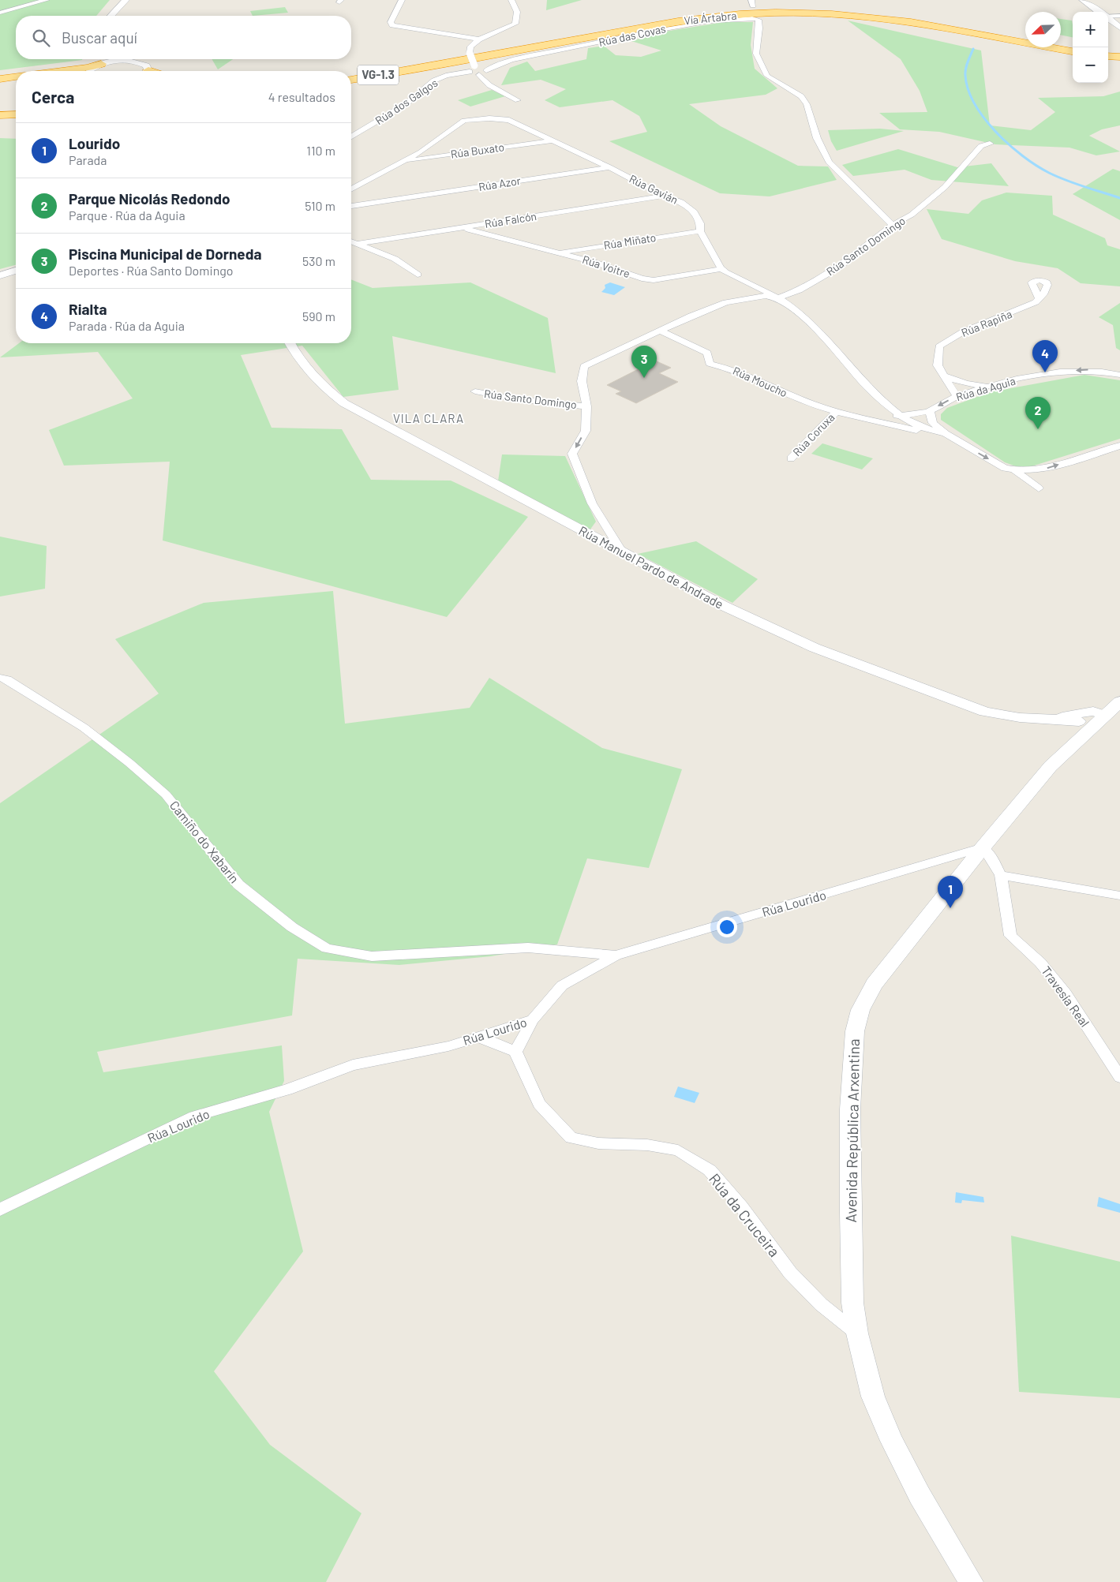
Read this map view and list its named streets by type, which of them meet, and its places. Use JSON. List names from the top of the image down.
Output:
{
  "streets": {
    "highway": ["Vía Ártabra", "VG-1.3"],
    "main road": ["Avenida República Arxentina"],
    "street": [
      "Rúa das Covas",
      "Rúa dos Galgos",
      "Rúa Buxato",
      "Rúa Azor",
      "Rúa Gavián",
      "Rúa Falcón",
      "Rúa Miñato",
      "Rúa Santo Domingo",
      "Rúa Voitre",
      "Rúa Rapiña",
      "Rúa Moucho",
      "Rúa da Aguia",
      "Rúa Coruxa",
      "Rúa Manuel Pardo de Andrade",
      "Camiño do Xabarín",
      "Rúa Lourido",
      "Travesía Real",
      "Rúa da Cruceira"
    ]
  },
  "crossings": [
    ["Rúa das Covas", "Rúa dos Galgos"],
    ["Rúa das Covas", "Rúa Santo Domingo"],
    ["Rúa Buxato", "Rúa Gavián"],
    ["Rúa Azor", "Rúa Gavián"],
    ["Rúa Gavián", "Rúa Falcón"],
    ["Rúa Gavián", "Rúa Miñato"],
    ["Rúa Gavián", "Rúa Voitre"],
    ["Rúa Falcón", "Rúa Voitre"],
    ["Rúa Miñato", "Rúa Voitre"],
    ["Rúa Santo Domingo", "Rúa Moucho"],
    ["Rúa Santo Domingo", "Rúa Manuel Pardo de Andrade"],
    ["Rúa Rapiña", "Rúa da Aguia"],
    ["Rúa Moucho", "Rúa da Aguia"],
    ["Rúa Moucho", "Rúa Coruxa"],
    ["Rúa Manuel Pardo de Andrade", "Avenida República Arxentina"],
    ["Camiño do Xabarín", "Rúa Lourido"],
    ["Rúa Lourido", "Travesía Real"],
    ["Rúa Lourido", "Avenida República Arxentina"],
    ["Travesía Real", "Avenida República Arxentina"],
    ["Avenida República Arxentina", "Rúa da Cruceira"]
  ],
  "districts": ["VILA CLARA"],
  "north": "bottom left",
  "page": {
    "map_buttons": ["+", "−"],
    "search": "Buscar aquí",
    "heading": ["Cerca", "4 resultados"],
    "list": [
      {
        "mark": "1",
        "name": "Lourido",
        "note": "Parada",
        "value": "110 m"
      },
      {
        "mark": "2",
        "name": "Parque Nicolás Redondo",
        "note": "Parque · Rúa da Aguia",
        "value": "510 m"
      },
      {
        "mark": "3",
        "name": "Piscina Municipal de Dorneda",
        "note": "Deportes · Rúa Santo Domingo",
        "value": "530 m"
      },
      {
        "mark": "4",
        "name": "Rialta",
        "note": "Parada · Rúa da Aguia",
        "value": "590 m"
      }
    ],
    "pins": [
      "4",
      "3",
      "2",
      "1"
    ]
  }
}
